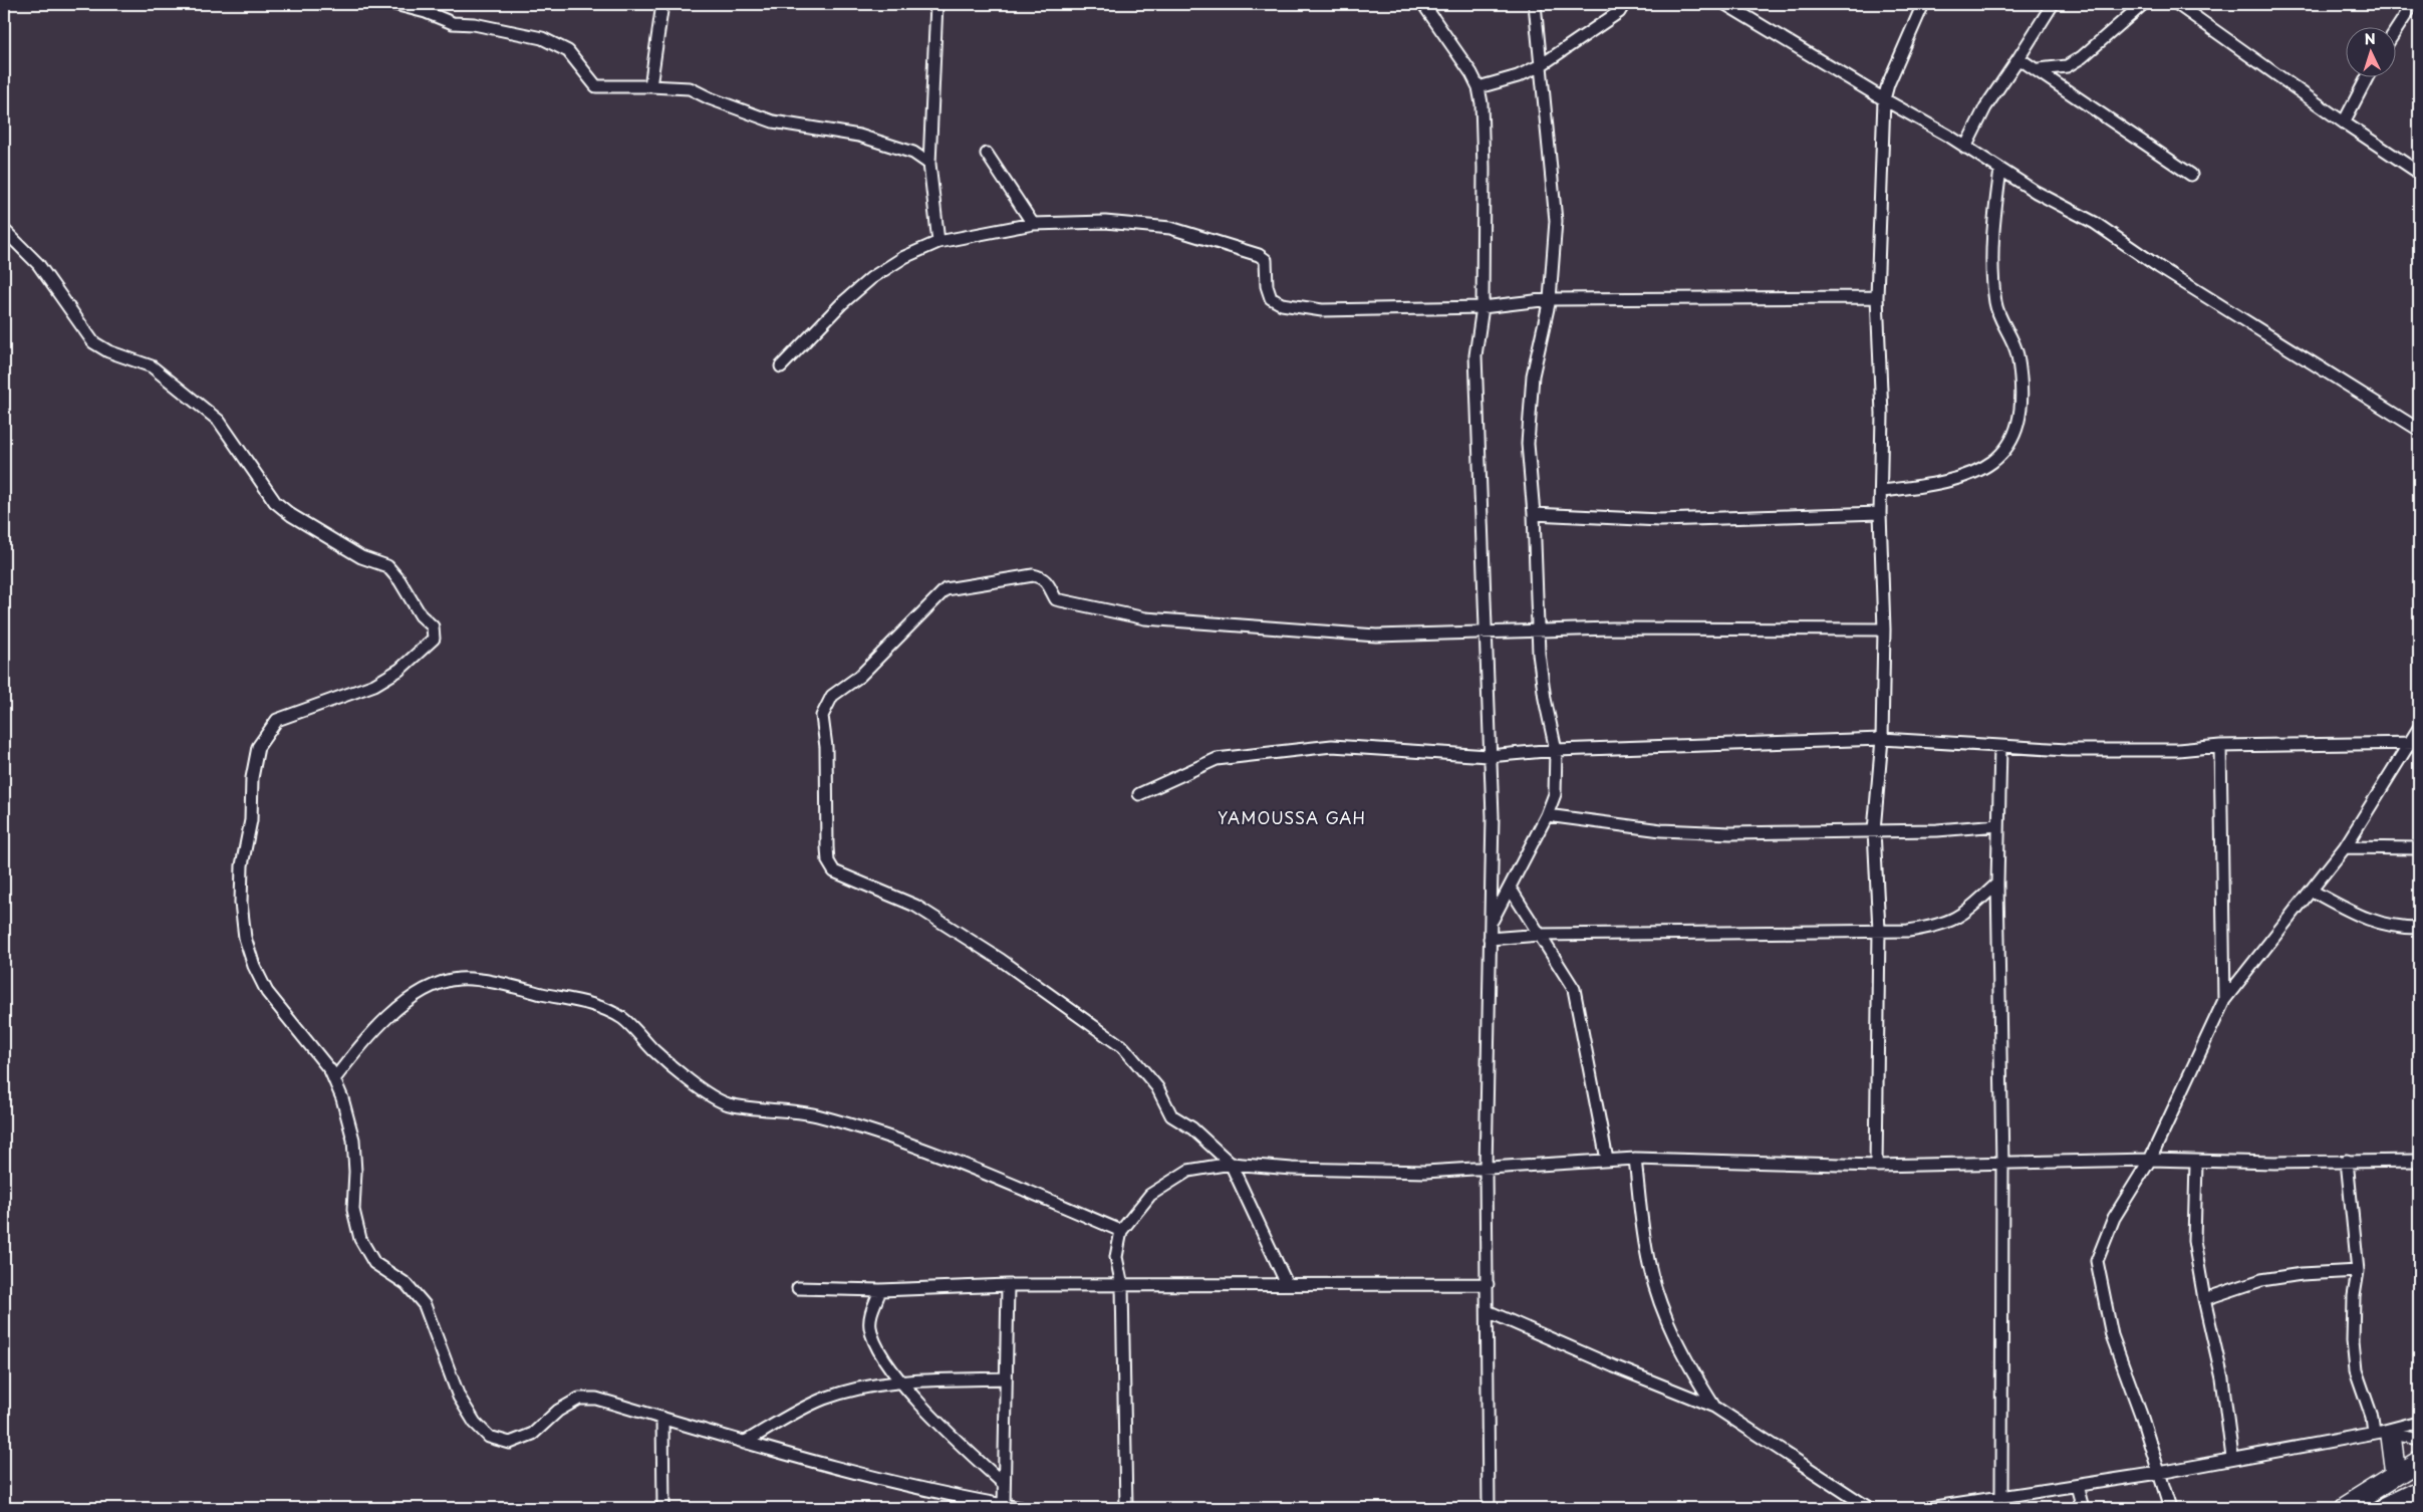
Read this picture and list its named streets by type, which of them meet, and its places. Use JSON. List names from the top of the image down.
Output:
{
  "districts": ["YAMOUSSA GAH"],
  "north": "top"
}
